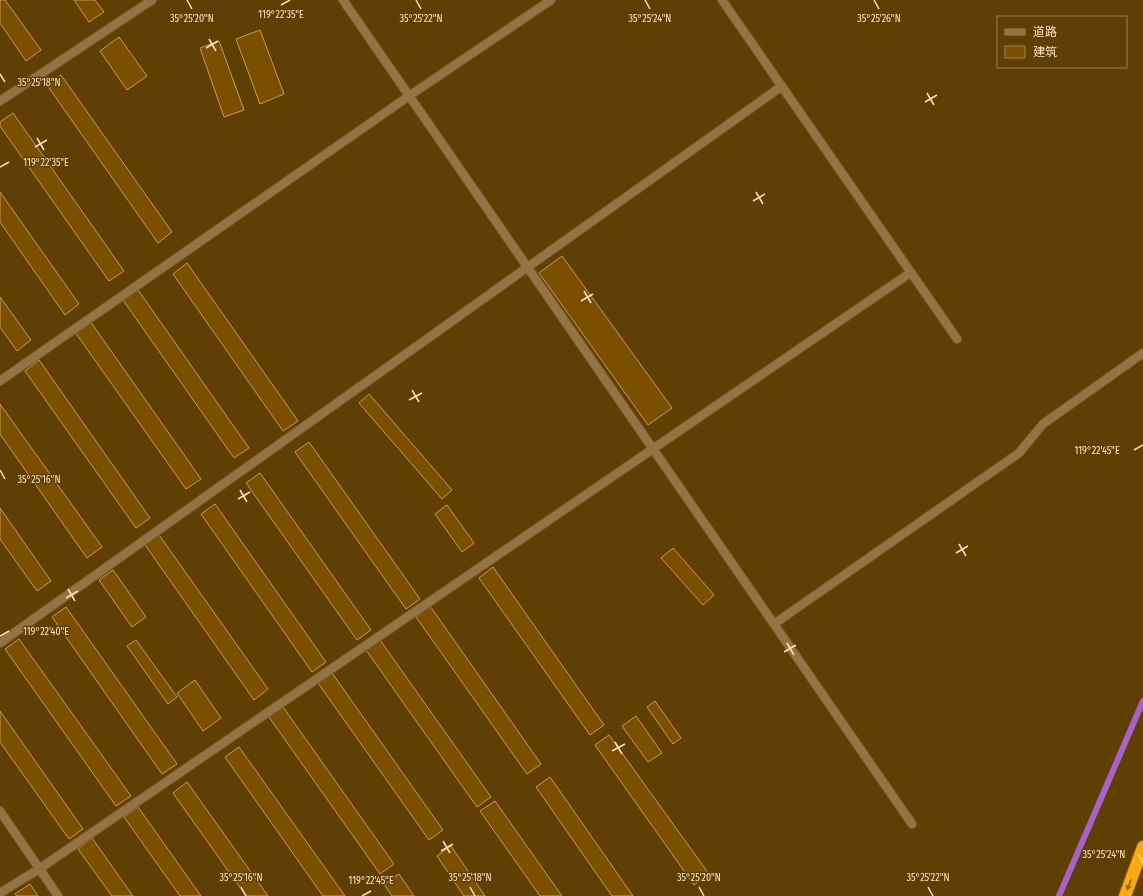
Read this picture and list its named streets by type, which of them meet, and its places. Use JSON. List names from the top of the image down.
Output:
{
  "legend": ["道路", "建筑"],
  "coordinates": [
    "119°22'35\"E",
    "35°25'20\"N",
    "35°25'22\"N",
    "35°25'24\"N",
    "35°25'26\"N",
    "35°25'18\"N",
    "119°22'45\"E",
    "35°25'16\"N",
    "119°22'40\"E"
  ]
}
